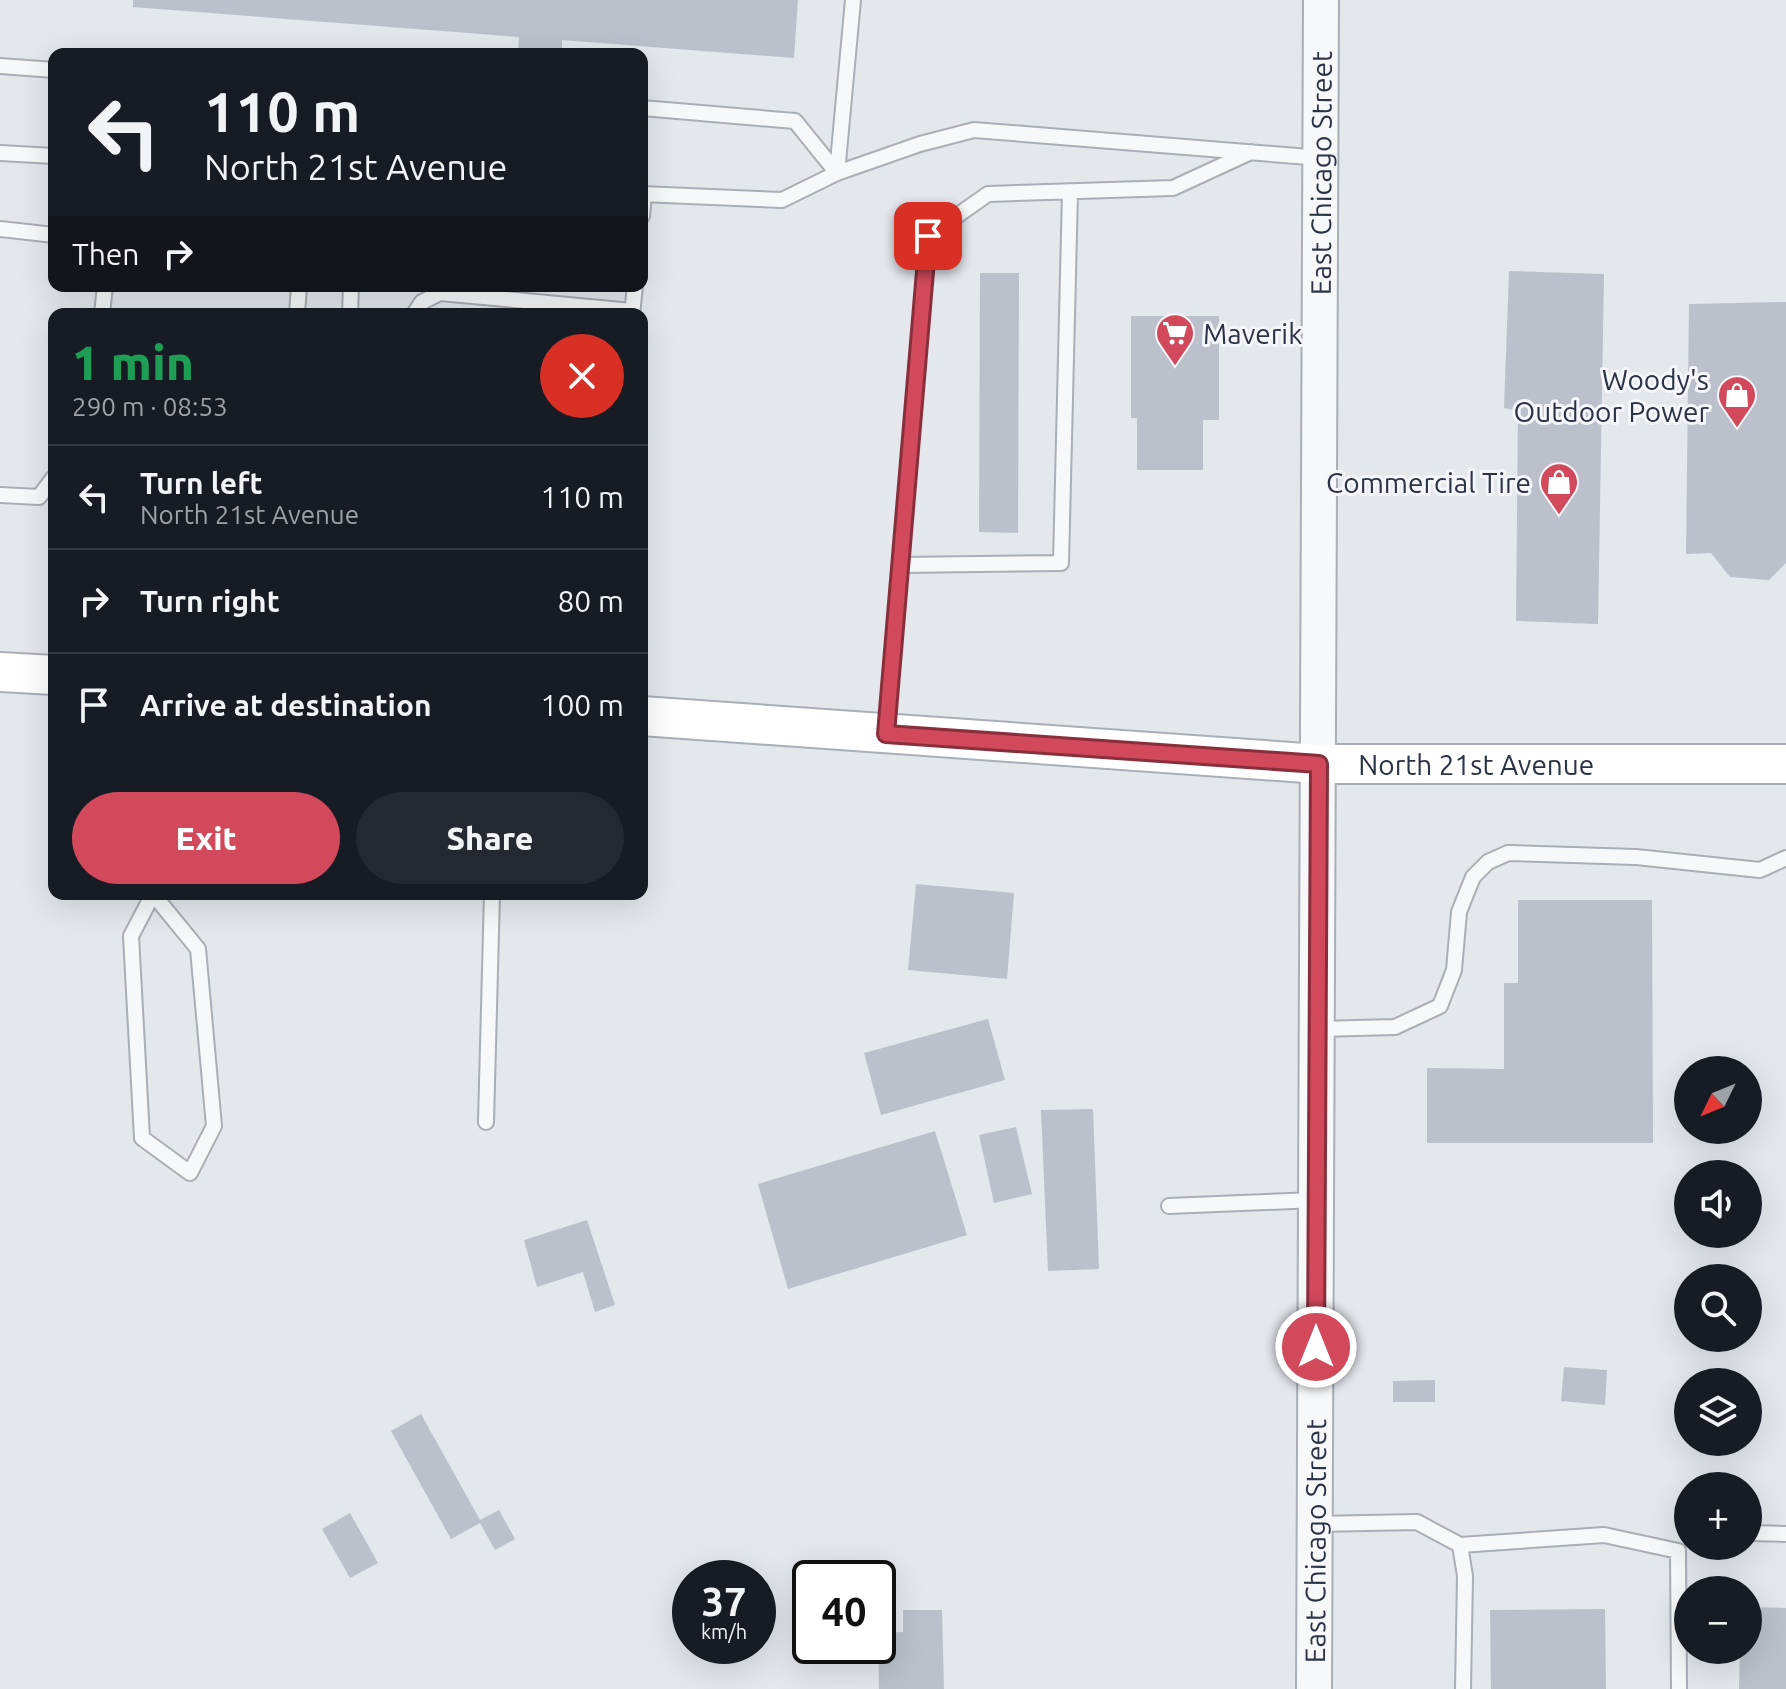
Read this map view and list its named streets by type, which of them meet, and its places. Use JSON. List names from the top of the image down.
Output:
{
  "streets": {
    "main road": ["North 21st Avenue"],
    "street": ["East Chicago Street"]
  },
  "crossings": [
    ["East Chicago Street", "North 21st Avenue"]
  ],
  "places": {
    "supermarket": ["Maverik"],
    "shop": ["Woody's Outdoor Power", "Commercial Tire"]
  },
  "north": "bottom left",
  "page": {
    "turn": ["110 m", "North 21st Avenue"],
    "then": "Then",
    "heading": ["1 min", "290 m · 08:53"],
    "list": [
      {
        "name": "Turn left",
        "note": "North 21st Avenue",
        "value": "110 m"
      },
      {
        "name": "Turn right",
        "value": "80 m"
      },
      {
        "name": "Arrive at destination",
        "value": "100 m"
      }
    ],
    "buttons": ["Exit", "Share"],
    "map_buttons": ["+", "−"],
    "speed": "37 km/h",
    "limit": "40"
  }
}
